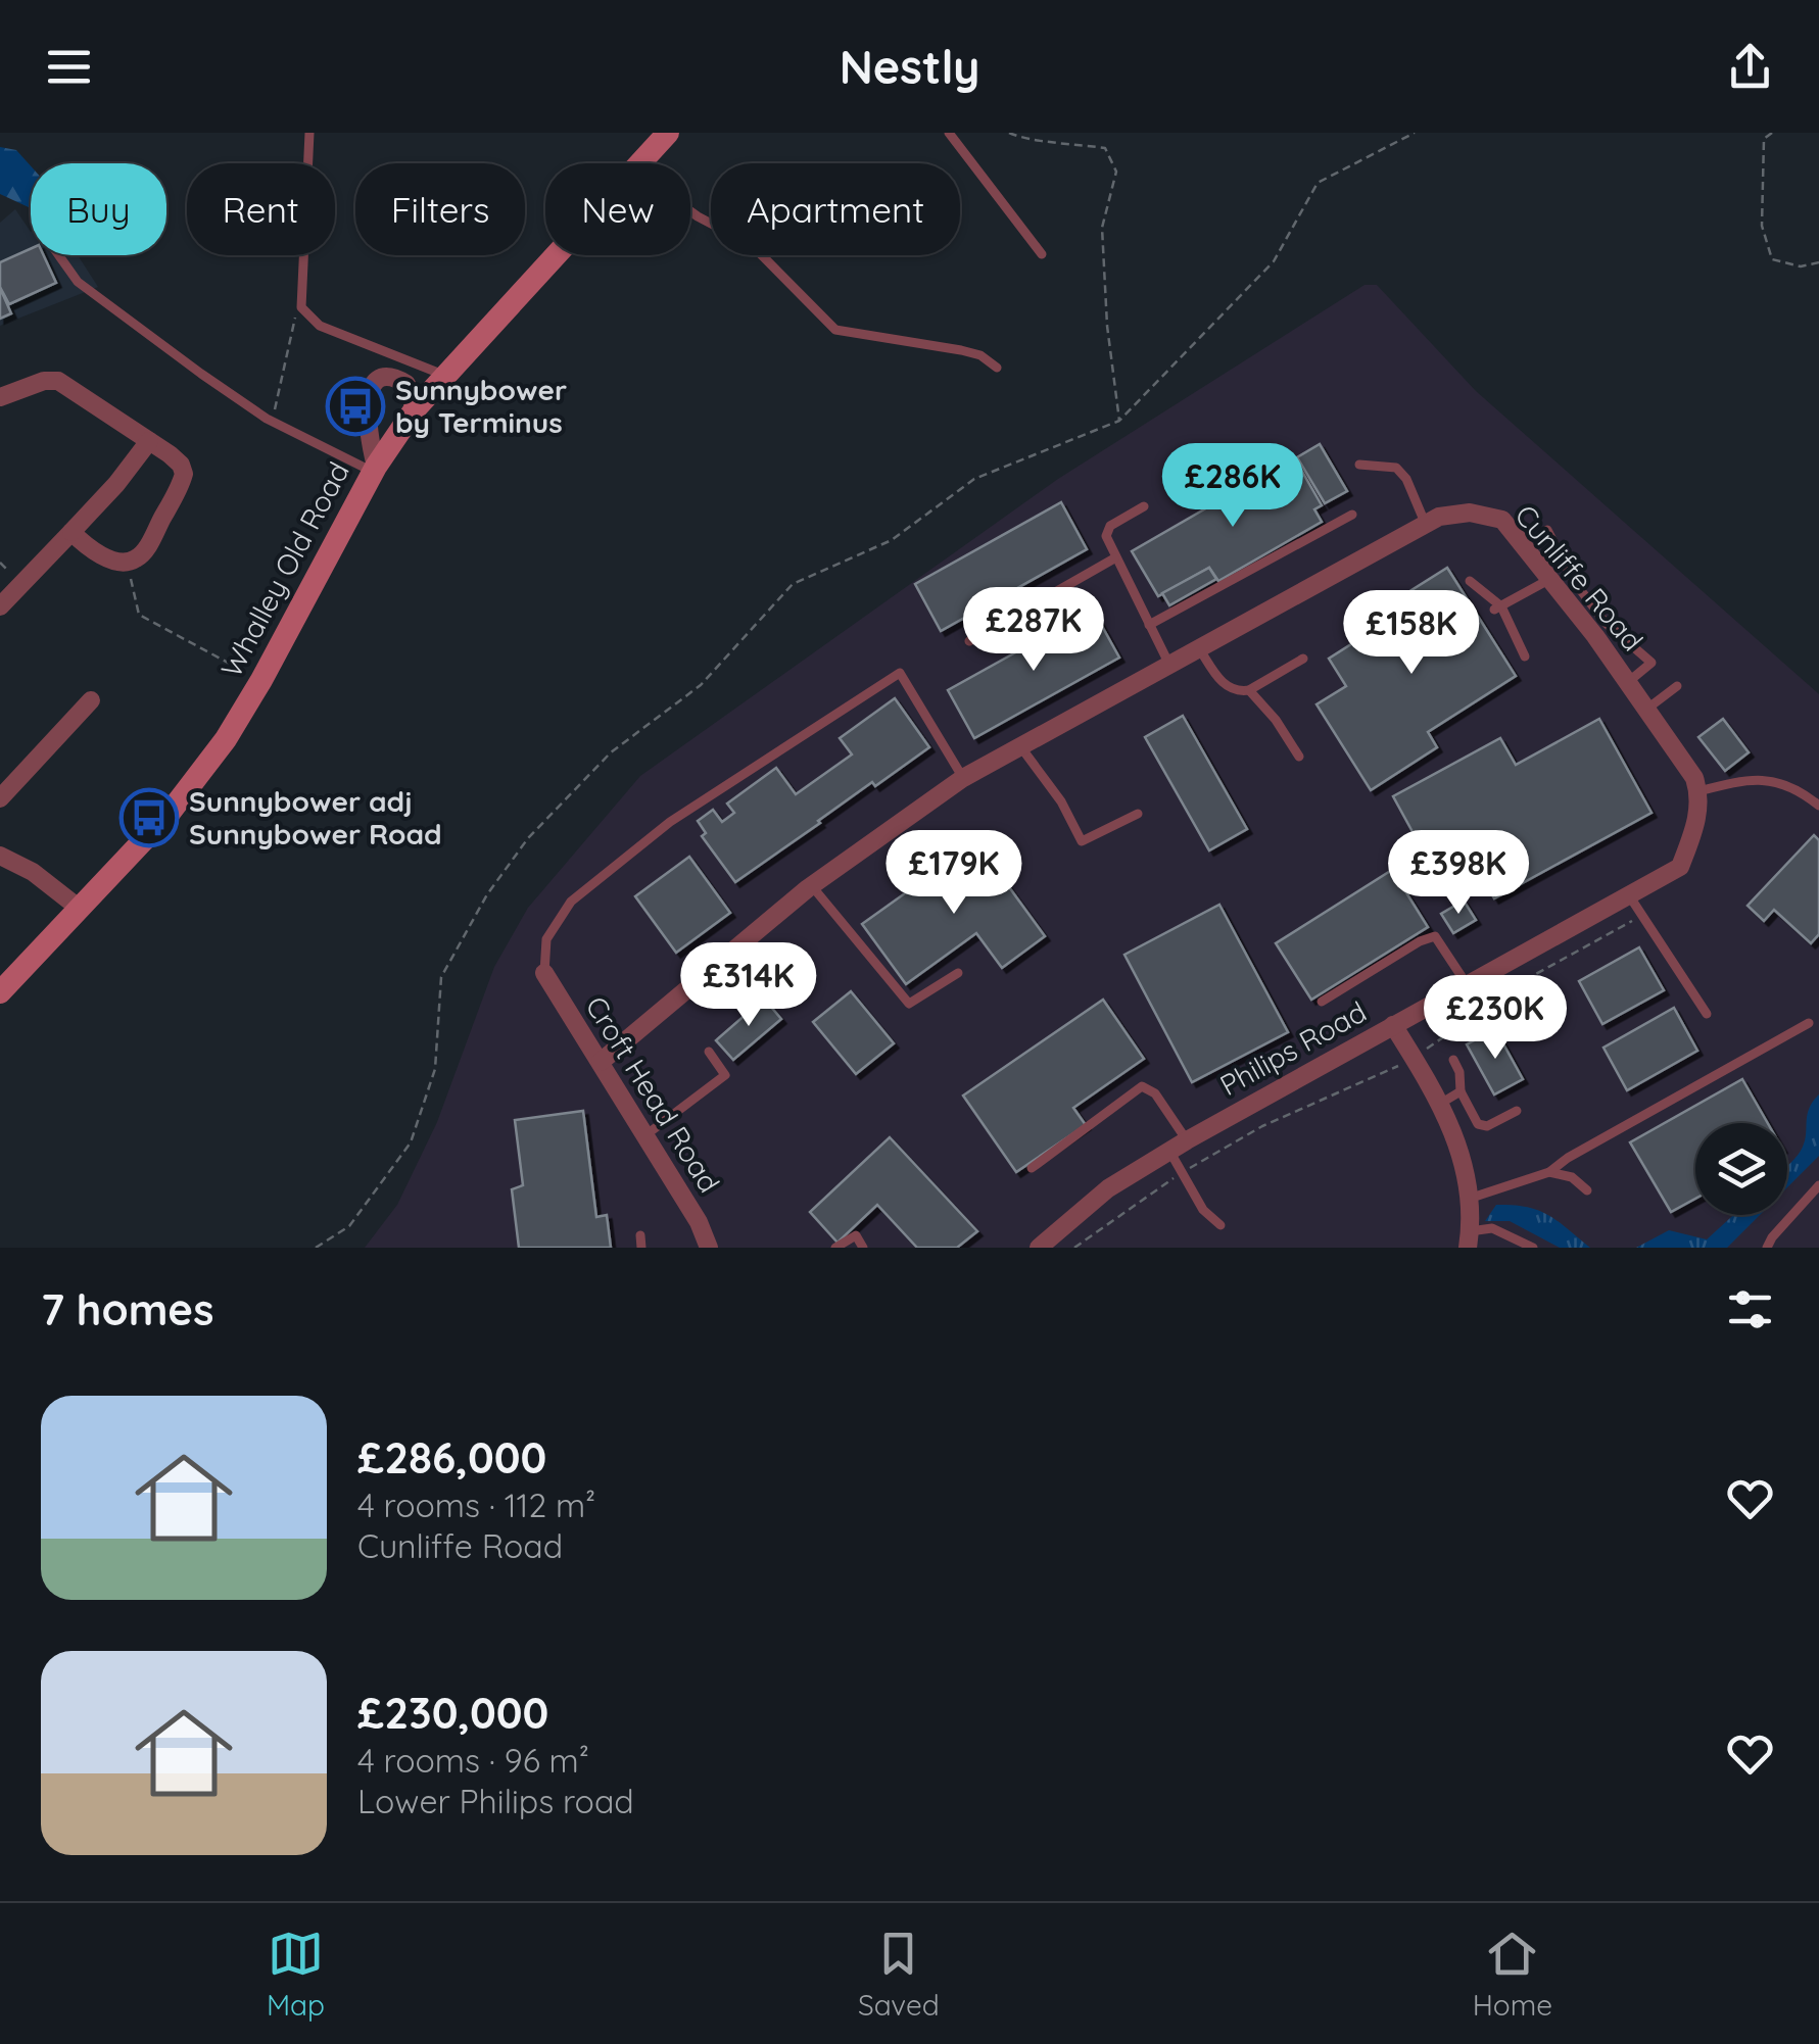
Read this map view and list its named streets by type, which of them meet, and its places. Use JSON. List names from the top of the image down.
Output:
{
  "streets": {
    "street": [
      "Whalley Old Road",
      "Cunliffe Road",
      "Philips Road",
      "Croft Head Road"
    ]
  },
  "crossings": [
    ["Cunliffe Road", "Philips Road"],
    ["Cunliffe Road", "Croft Head Road"]
  ],
  "places": {
    "bus stop": ["Sunnybower by Terminus", "Sunnybower adj Sunnybower Road"]
  },
  "page": {
    "header": "Nestly",
    "chip": [
      "Buy",
      "Rent",
      "Filters",
      "New",
      "Apartment"
    ],
    "price": [
      "£286K",
      "£287K",
      "£158K",
      "£179K",
      "£398K",
      "£314K",
      "£230K"
    ],
    "heading": "7 homes",
    "list": [
      {
        "name": "£286,000",
        "note": "4 rooms · 112 m² · Cunliffe Road"
      },
      {
        "name": "£230,000",
        "note": "4 rooms · 96 m² · Lower Philips road"
      }
    ],
    "tabs": ["Map", "Saved", "Home"]
  }
}
